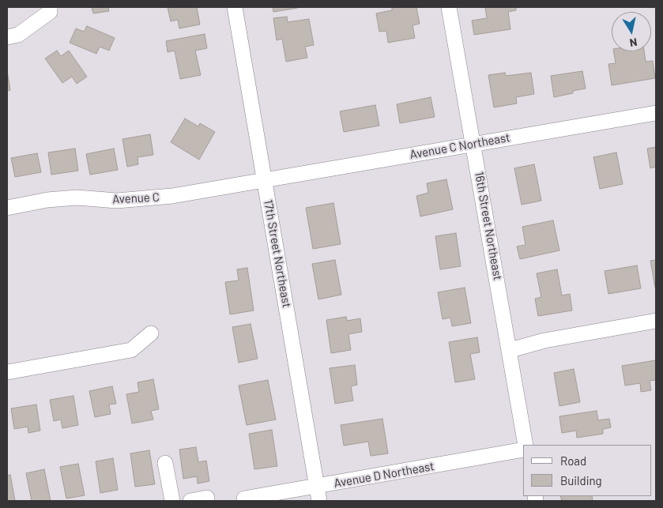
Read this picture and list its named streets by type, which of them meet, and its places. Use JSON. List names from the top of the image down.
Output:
{
  "streets": {
    "street": [
      "Avenue C Northeast",
      "Avenue C",
      "16th Street Northeast",
      "17th Street Northeast",
      "Avenue D Northeast"
    ]
  },
  "crossings": [
    ["Avenue C Northeast", "Avenue C"],
    ["Avenue C Northeast", "16th Street Northeast"],
    ["Avenue C Northeast", "17th Street Northeast"],
    ["Avenue C", "17th Street Northeast"],
    ["17th Street Northeast", "Avenue D Northeast"]
  ],
  "legend": ["Road", "Building"],
  "north": "bottom"
}
